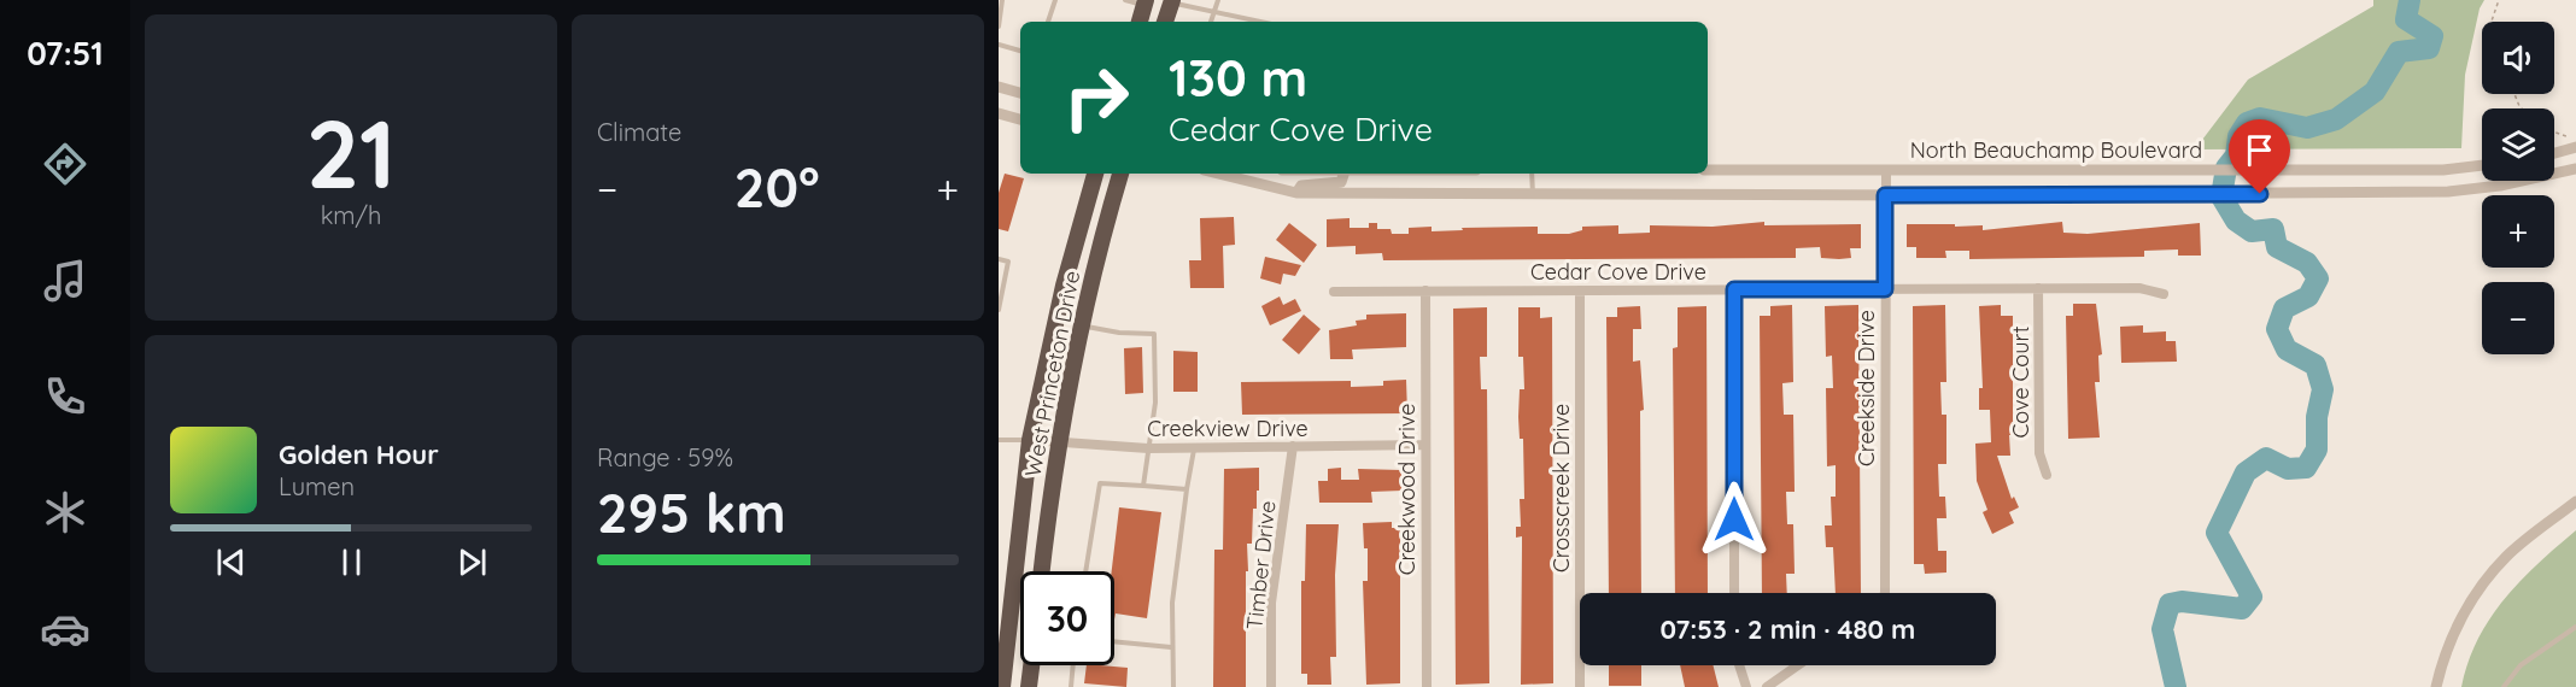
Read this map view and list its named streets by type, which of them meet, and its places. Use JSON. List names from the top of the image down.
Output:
{
  "streets": {
    "highway": ["West Princeton Drive"],
    "street": [
      "North Beauchamp Boulevard",
      "Cedar Cove Drive",
      "Cove Court",
      "Creekside Drive",
      "Creekview Drive",
      "Crosscreek Drive",
      "Creekwood Drive",
      "Timber Drive"
    ]
  },
  "crossings": [
    ["North Beauchamp Boulevard", "Creekside Drive"],
    ["Cedar Cove Drive", "Cove Court"],
    ["Cedar Cove Drive", "Creekside Drive"],
    ["Cedar Cove Drive", "Crosscreek Drive"],
    ["Cedar Cove Drive", "Creekwood Drive"],
    ["West Princeton Drive", "Creekview Drive"],
    ["Creekview Drive", "Creekwood Drive"],
    ["Creekview Drive", "Timber Drive"]
  ],
  "page": {
    "tabs": "07:51",
    "tile": [
      ["21", "km/h"],
      "Climate",
      ["Range · 59%", "295 km"]
    ],
    "map_buttons": ["+", "−"],
    "turn": ["130 m", "Cedar Cove Drive"],
    "heat": ["−", "20°", "+"],
    "song": ["Golden Hour", "Lumen"],
    "limit": "30",
    "trip": "07:53 · 2 min · 480 m"
  }
}
